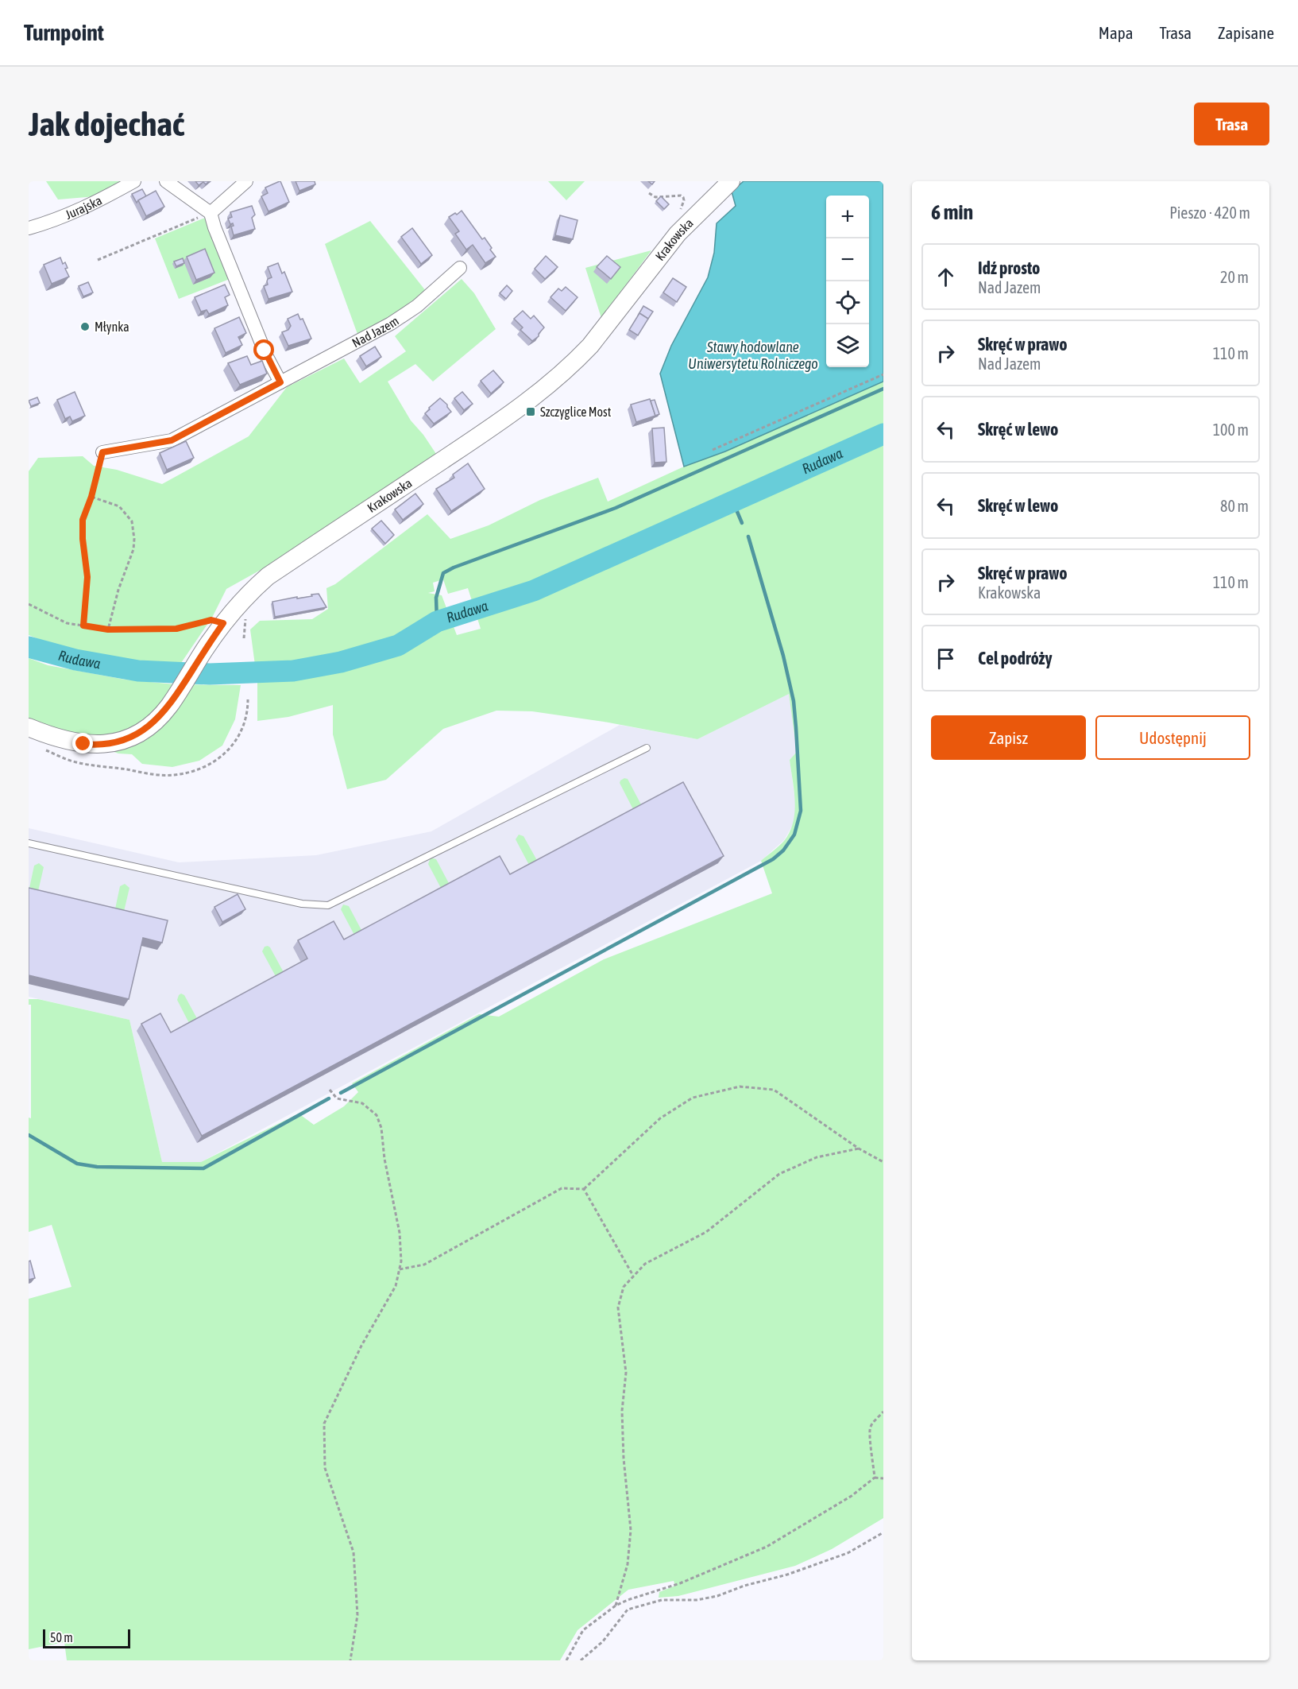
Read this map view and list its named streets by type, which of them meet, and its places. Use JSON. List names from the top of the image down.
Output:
{
  "streets": {
    "street": ["Jurajska", "Krakowska", "Nad Jazem"]
  },
  "water": ["Stawy hodowlane Uniwersytetu Rolniczego", "Rudawa"],
  "places": {
    "other": ["Młynka"],
    "transit": ["Szczyglice Most"]
  },
  "scale_bar": "50 m",
  "page": {
    "header": "Turnpoint",
    "nav": ["Mapa", "Trasa", "Zapisane"],
    "buttons": [
      "Trasa",
      ["Zapisz", "Udostępnij"]
    ],
    "title": "Jak dojechać",
    "heading": ["6 min", "Pieszo · 420 m"],
    "map_buttons": ["+", "−"],
    "list": [
      ["Idź prosto", "Nad Jazem", "20 m"],
      ["Skręć w prawo", "Nad Jazem", "110 m"],
      ["Skręć w lewo", "100 m"],
      ["Skręć w lewo", "80 m"],
      ["Skręć w prawo", "Krakowska", "110 m"],
      "Cel podróży"
    ],
    "scale": "50 m"
  }
}
